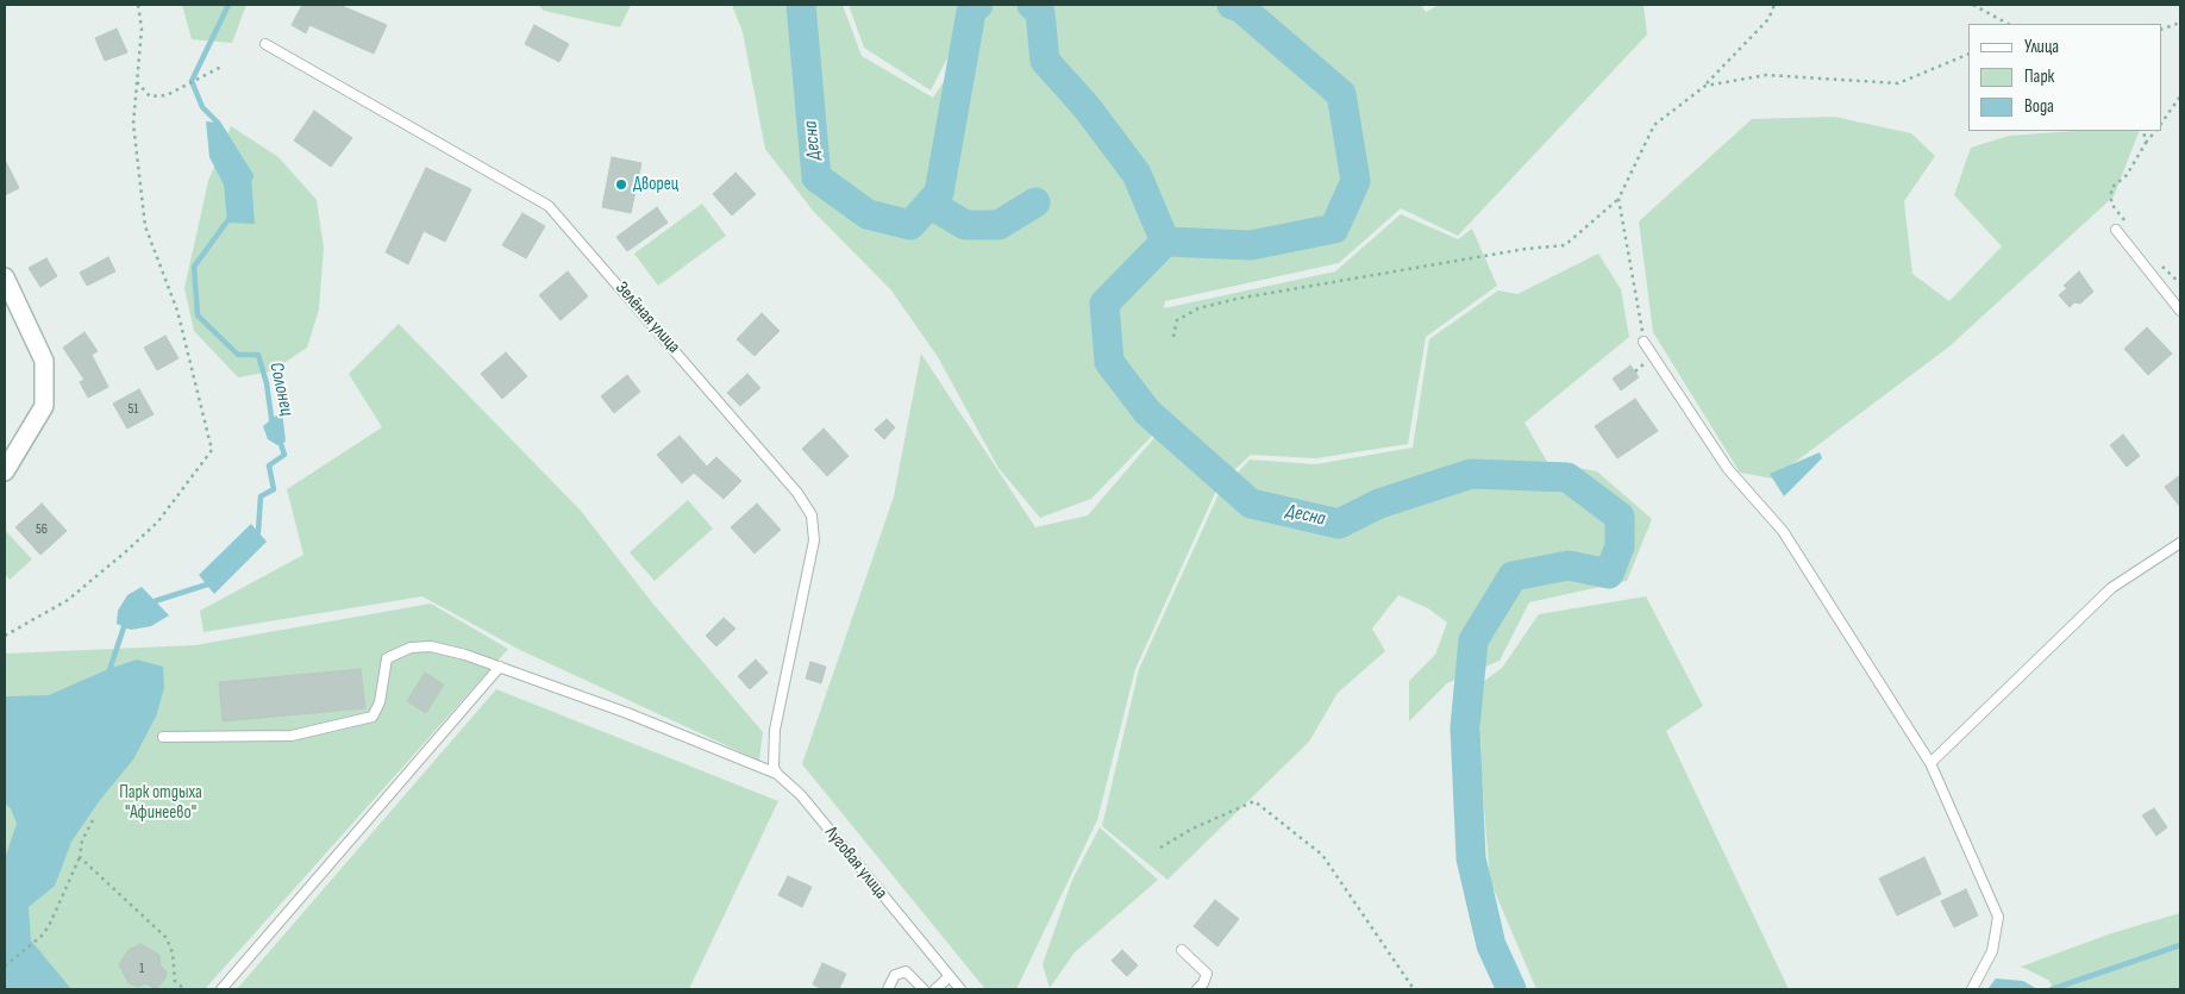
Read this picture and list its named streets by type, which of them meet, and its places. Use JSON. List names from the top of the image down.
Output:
{
  "streets": {
    "lane": ["Зелёная улица", "Луговая улица"]
  },
  "crossings": [
    ["Зелёная улица", "Луговая улица"]
  ],
  "water": ["Десна", "Солонец"],
  "parks": ["Парк отдыха \"Афинеево\""],
  "places": ["Дворец"],
  "house_numbers": ["51", "56", "1"],
  "legend": ["Улица", "Парк", "Вода"]
}
